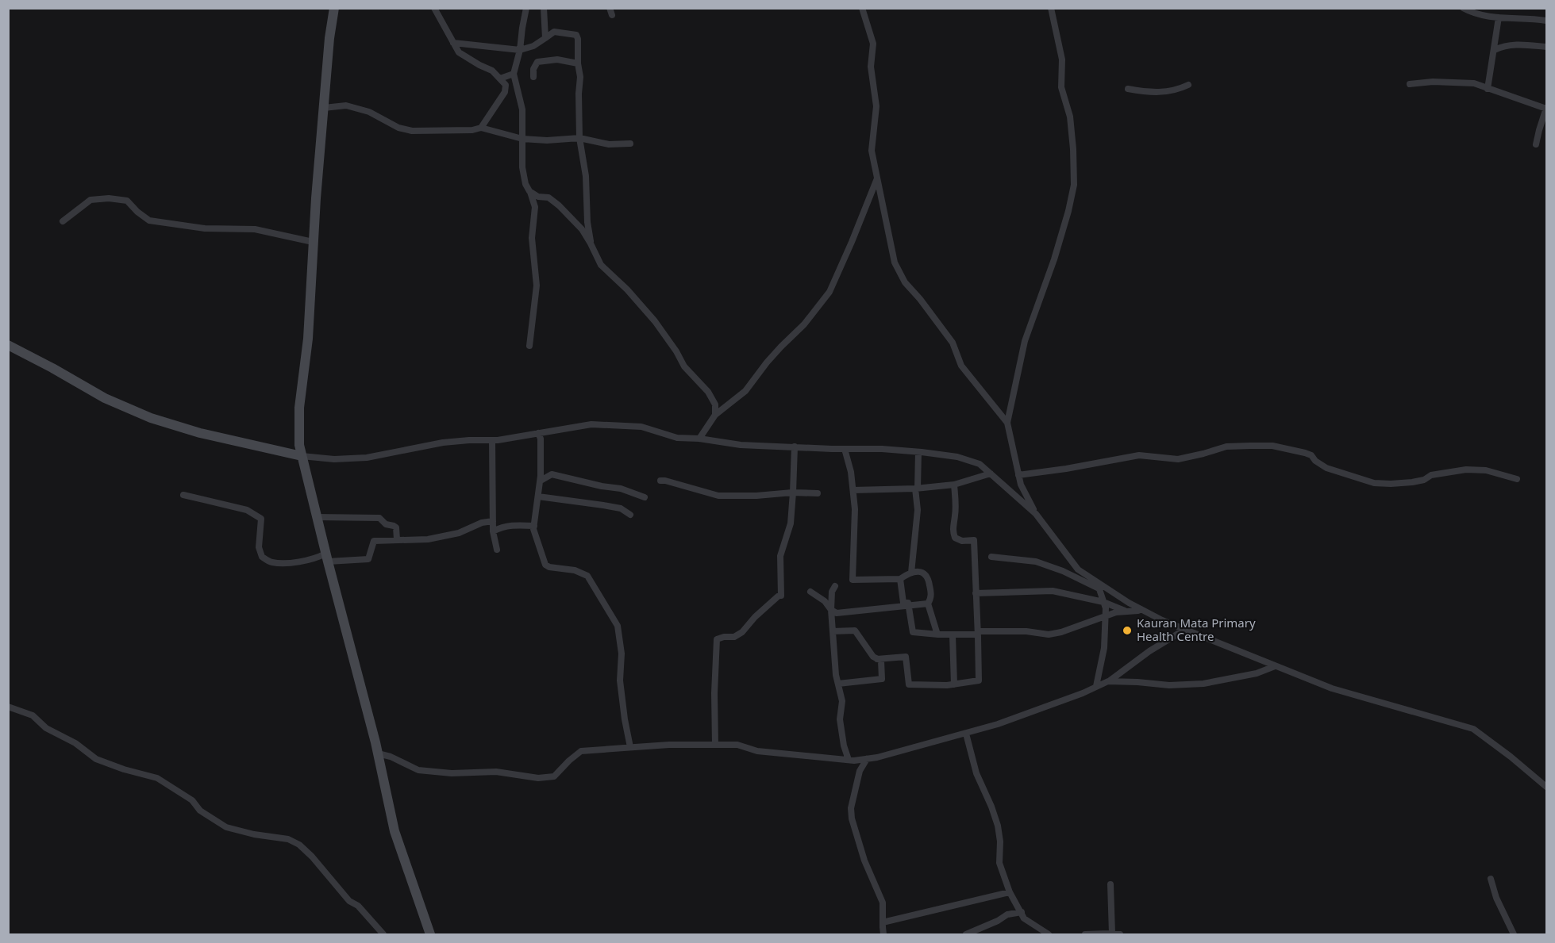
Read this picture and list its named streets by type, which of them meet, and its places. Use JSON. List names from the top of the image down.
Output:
{
  "places": ["Kauran Mata Primary Health Centre"]
}
